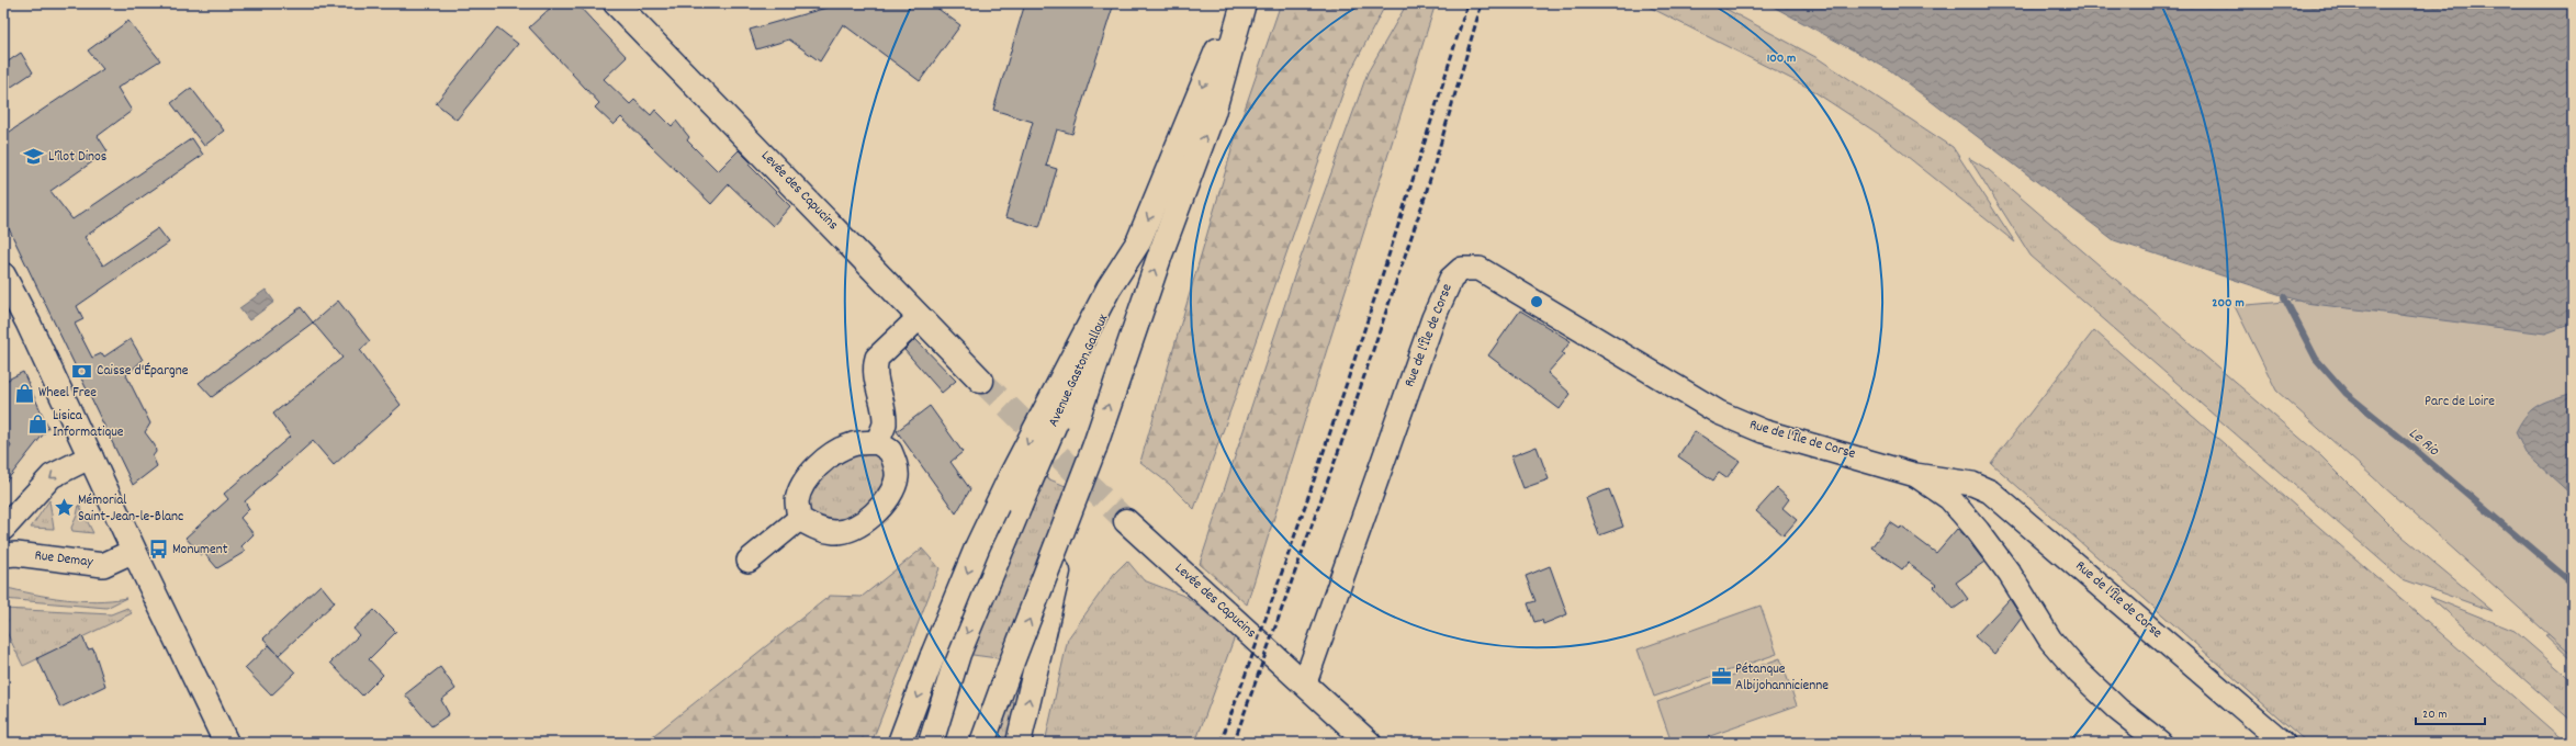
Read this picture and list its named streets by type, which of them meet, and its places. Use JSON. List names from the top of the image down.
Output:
{
  "streets": {
    "main road": ["Levée des Capucins", "Avenue Gaston Galloux"],
    "street": ["Rue de l'Île de Corse", "Rue Demay"]
  },
  "crossings": [
    ["Levée des Capucins", "Rue de l'Île de Corse"]
  ],
  "one_way": ["Rue Demay"],
  "water": ["Le Rio"],
  "parks": ["Parc de Loire"],
  "places": {
    "school or university": ["L'îlot Dinos"],
    "bank": ["Caisse d'Épargne"],
    "shop": ["Wheel Free", "Lisica Informatique"],
    "place": ["Mémorial Saint-Jean-le-Blanc"],
    "bus stop": ["Monument"],
    "office": ["Pétanque Albijohannicienne"]
  },
  "scale_bar": "20 m",
  "rings": ["100 m", "200 m"]
}
